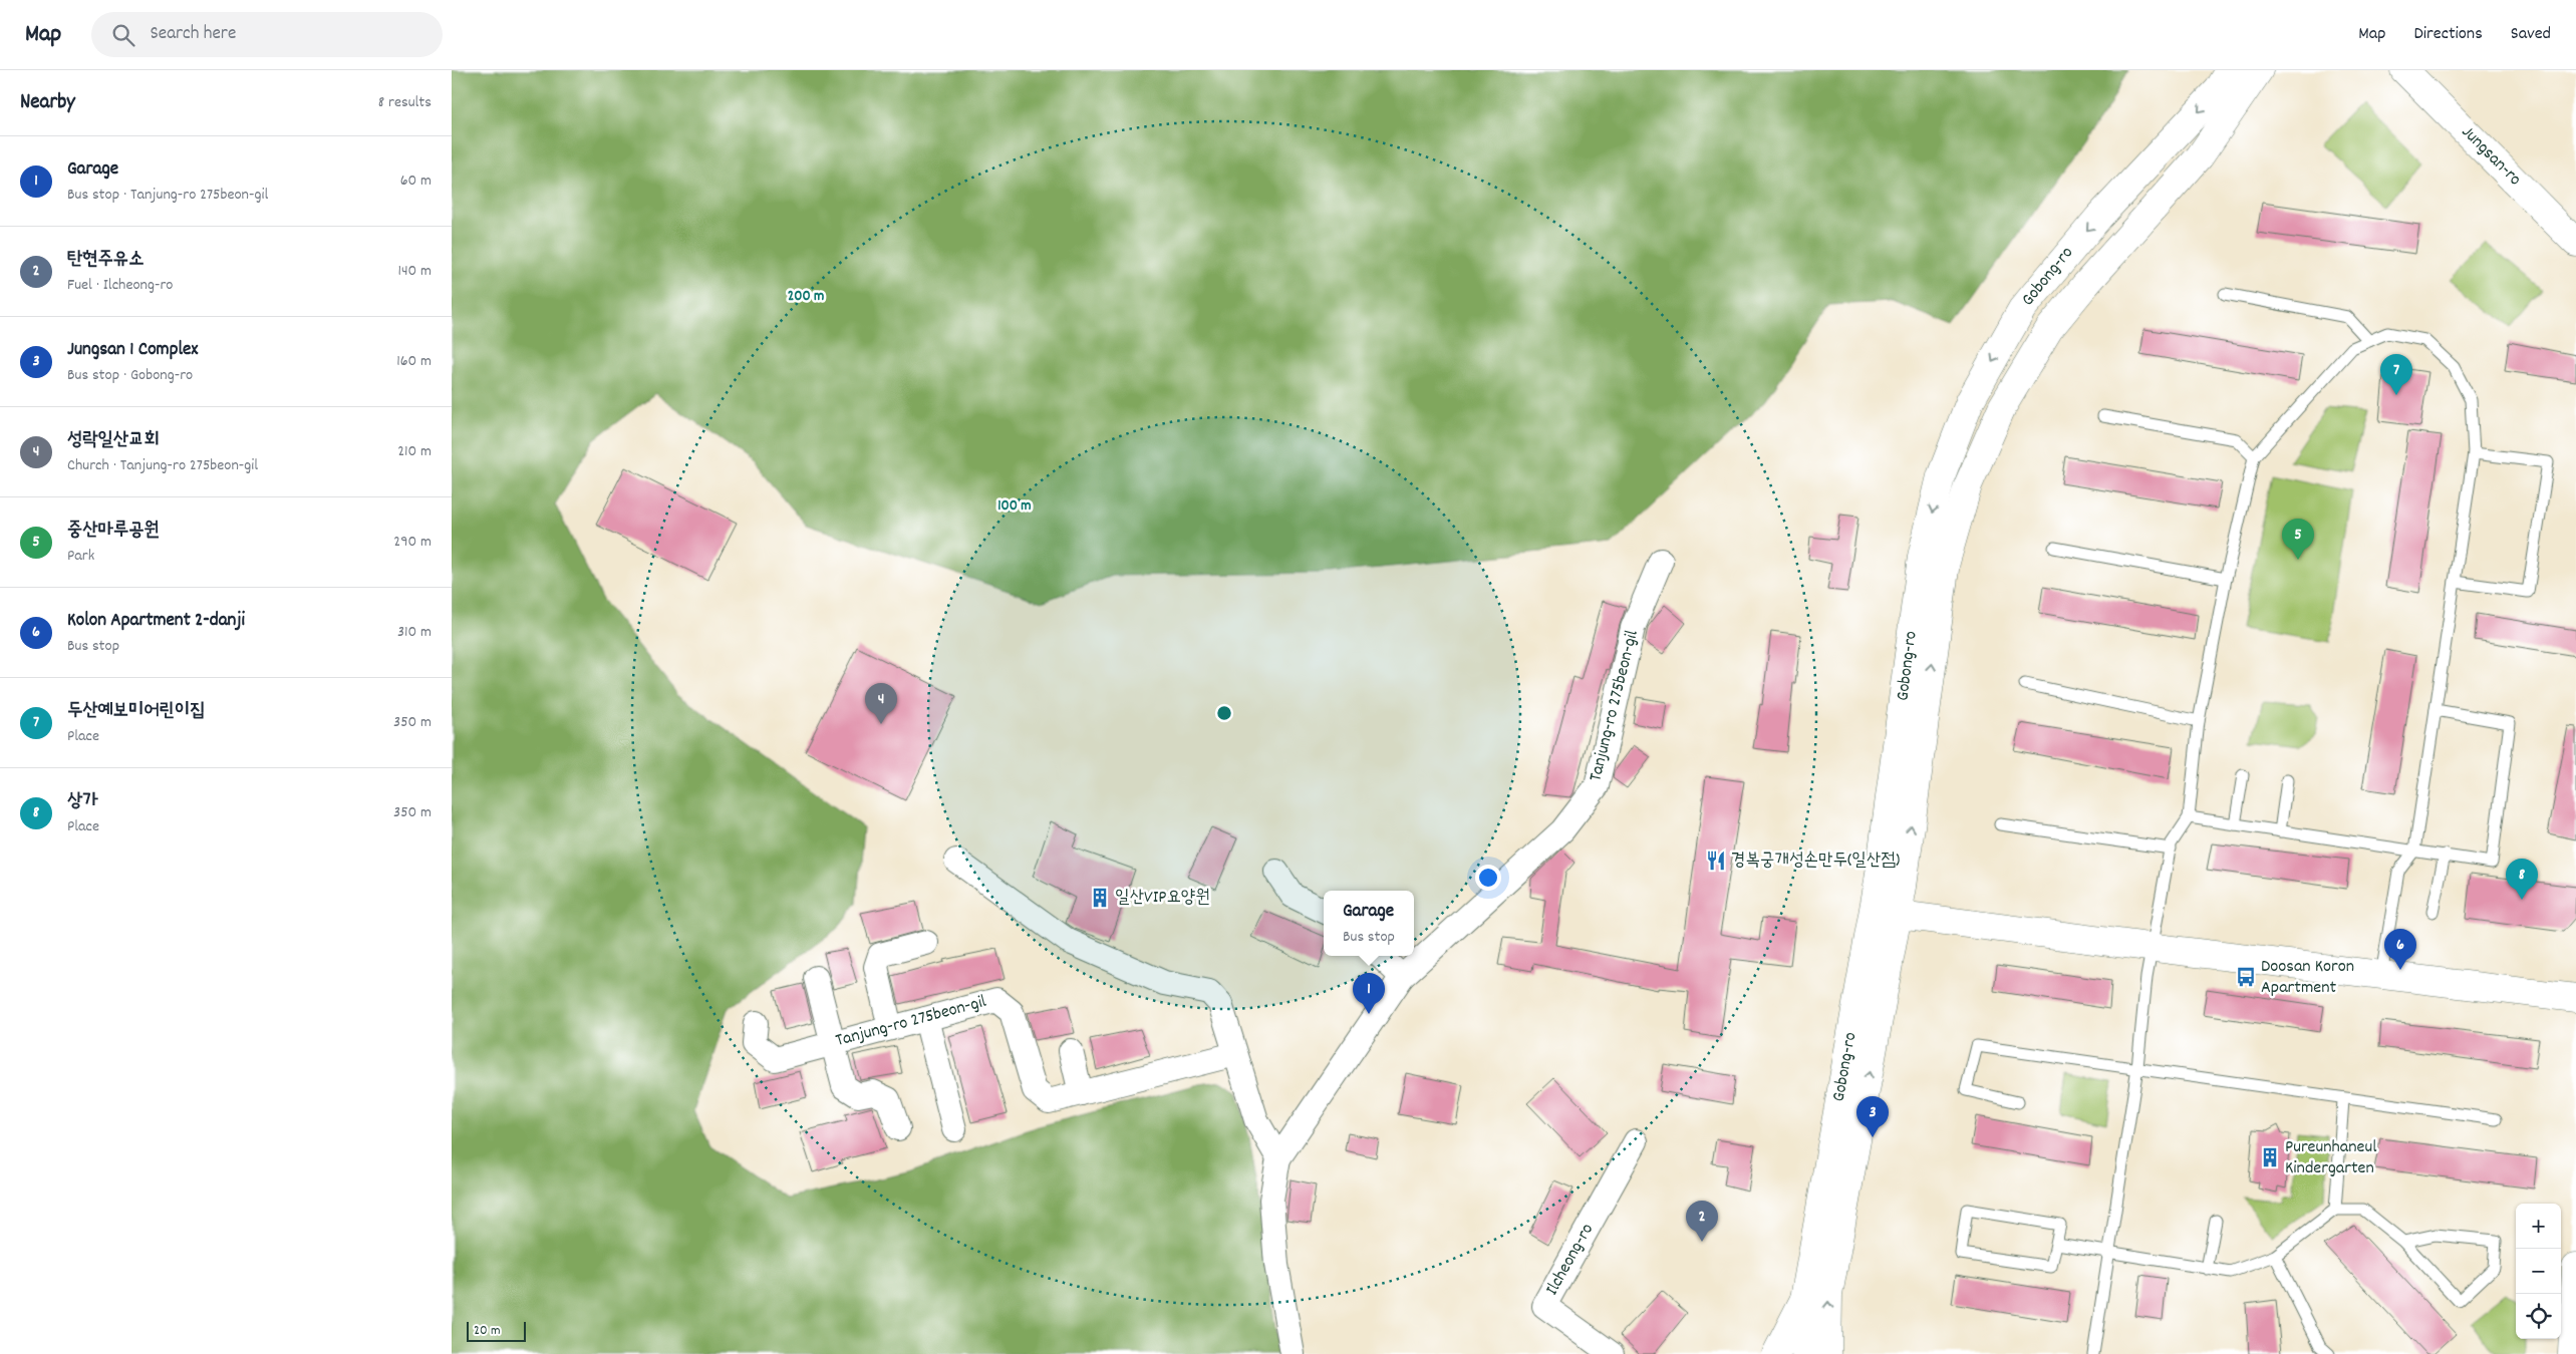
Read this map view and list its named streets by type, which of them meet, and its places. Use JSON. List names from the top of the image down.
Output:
{
  "streets": {
    "main road": ["Jungsan-ro", "Gobong-ro"],
    "street": ["Tanjung-ro 275beon-gil", "Ilcheong-ro"]
  },
  "places": {
    "restaurant": ["경복궁개성손만두(일산점)"],
    "building": ["일산VIP요양원", "Pureunhaneul Kindergarten"],
    "bus stop": ["Doosan Koron Apartment"]
  },
  "scale_bar": "20 m",
  "page": {
    "header": "Map",
    "search": "Search here",
    "nav": ["Map", "Directions", "Saved"],
    "heading": ["Nearby", "8 results"],
    "list": [
      {
        "mark": "1",
        "name": "Garage",
        "note": "Bus stop · Tanjung-ro 275beon-gil",
        "value": "60 m"
      },
      {
        "mark": "2",
        "name": "탄현주유소",
        "note": "Fuel · Ilcheong-ro",
        "value": "140 m"
      },
      {
        "mark": "3",
        "name": "Jungsan 1 Complex",
        "note": "Bus stop · Gobong-ro",
        "value": "160 m"
      },
      {
        "mark": "4",
        "name": "성락일산교회",
        "note": "Church · Tanjung-ro 275beon-gil",
        "value": "210 m"
      },
      {
        "mark": "5",
        "name": "중산마루공원",
        "note": "Park",
        "value": "290 m"
      },
      {
        "mark": "6",
        "name": "Kolon Apartment 2-danji",
        "note": "Bus stop",
        "value": "310 m"
      },
      {
        "mark": "7",
        "name": "두산예보미어린이집",
        "note": "Place",
        "value": "350 m"
      },
      {
        "mark": "8",
        "name": "상가",
        "note": "Place",
        "value": "350 m"
      }
    ],
    "pins": [
      "7",
      "5",
      "4",
      "8",
      "6",
      "1",
      "3",
      "2"
    ],
    "popup": ["Garage", "Bus stop"],
    "map_buttons": ["+", "−"],
    "scale": "20 m"
  },
  "rings": ["200 m", "100 m"]
}
